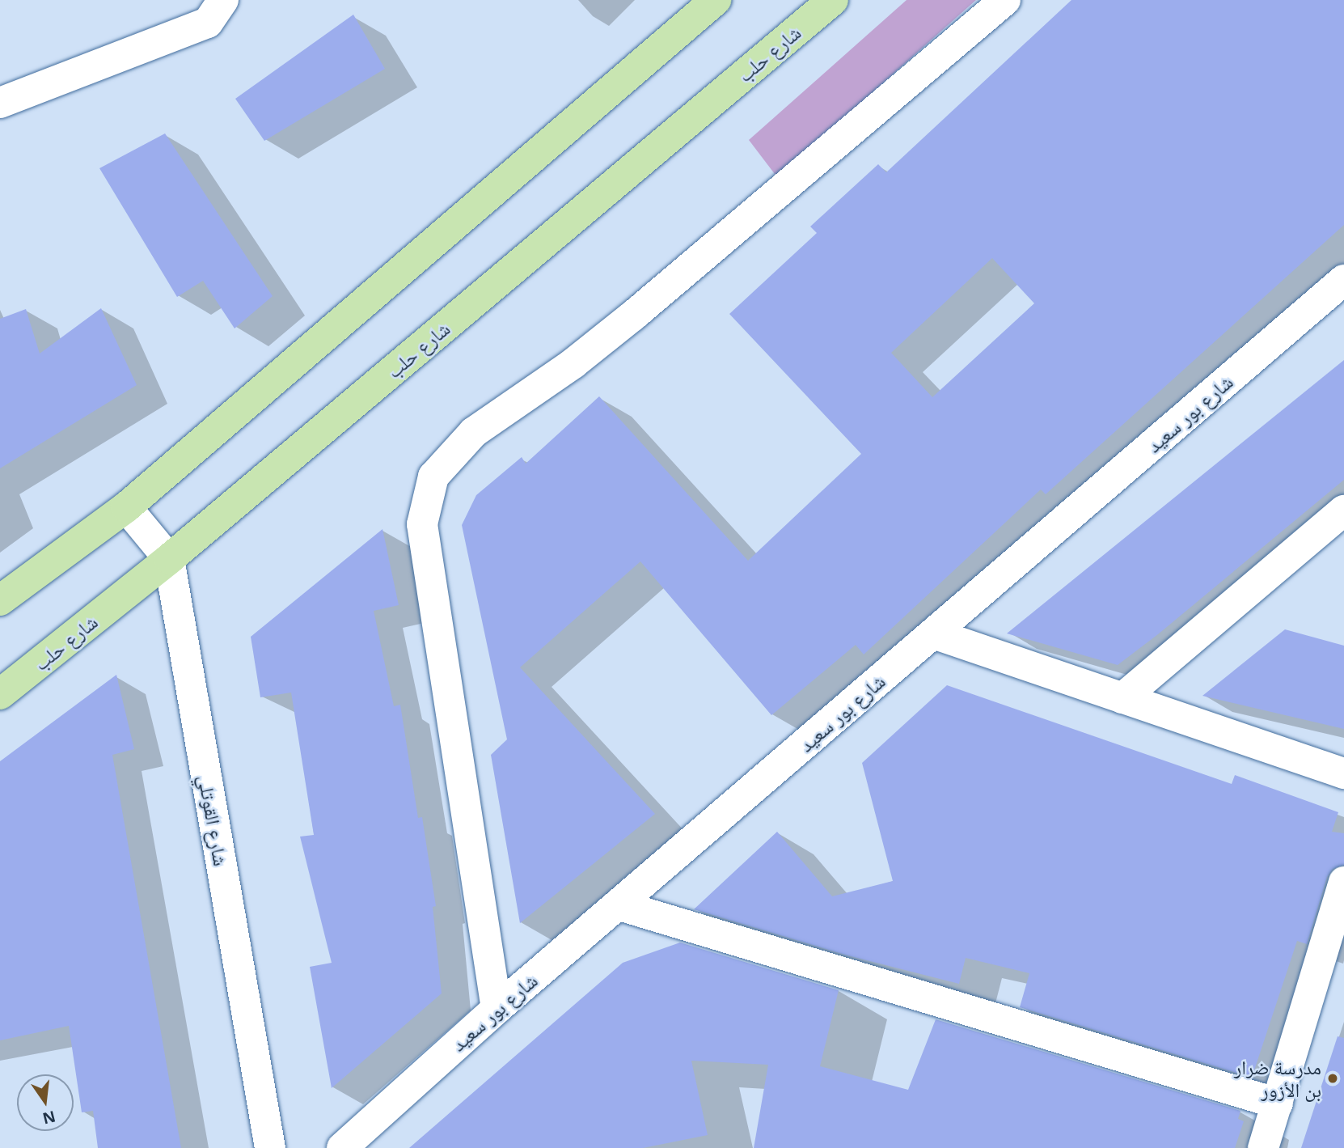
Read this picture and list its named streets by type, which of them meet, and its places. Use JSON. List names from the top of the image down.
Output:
{
  "streets": {
    "main road": ["شارع حلب"],
    "street": ["شارع بور سعيد", "شارع القوتلي"]
  },
  "crossings": [
    ["شارع حلب", "شارع القوتلي"]
  ],
  "places": ["مدرسة ضرار بن الأزور"],
  "north": "bottom"
}
